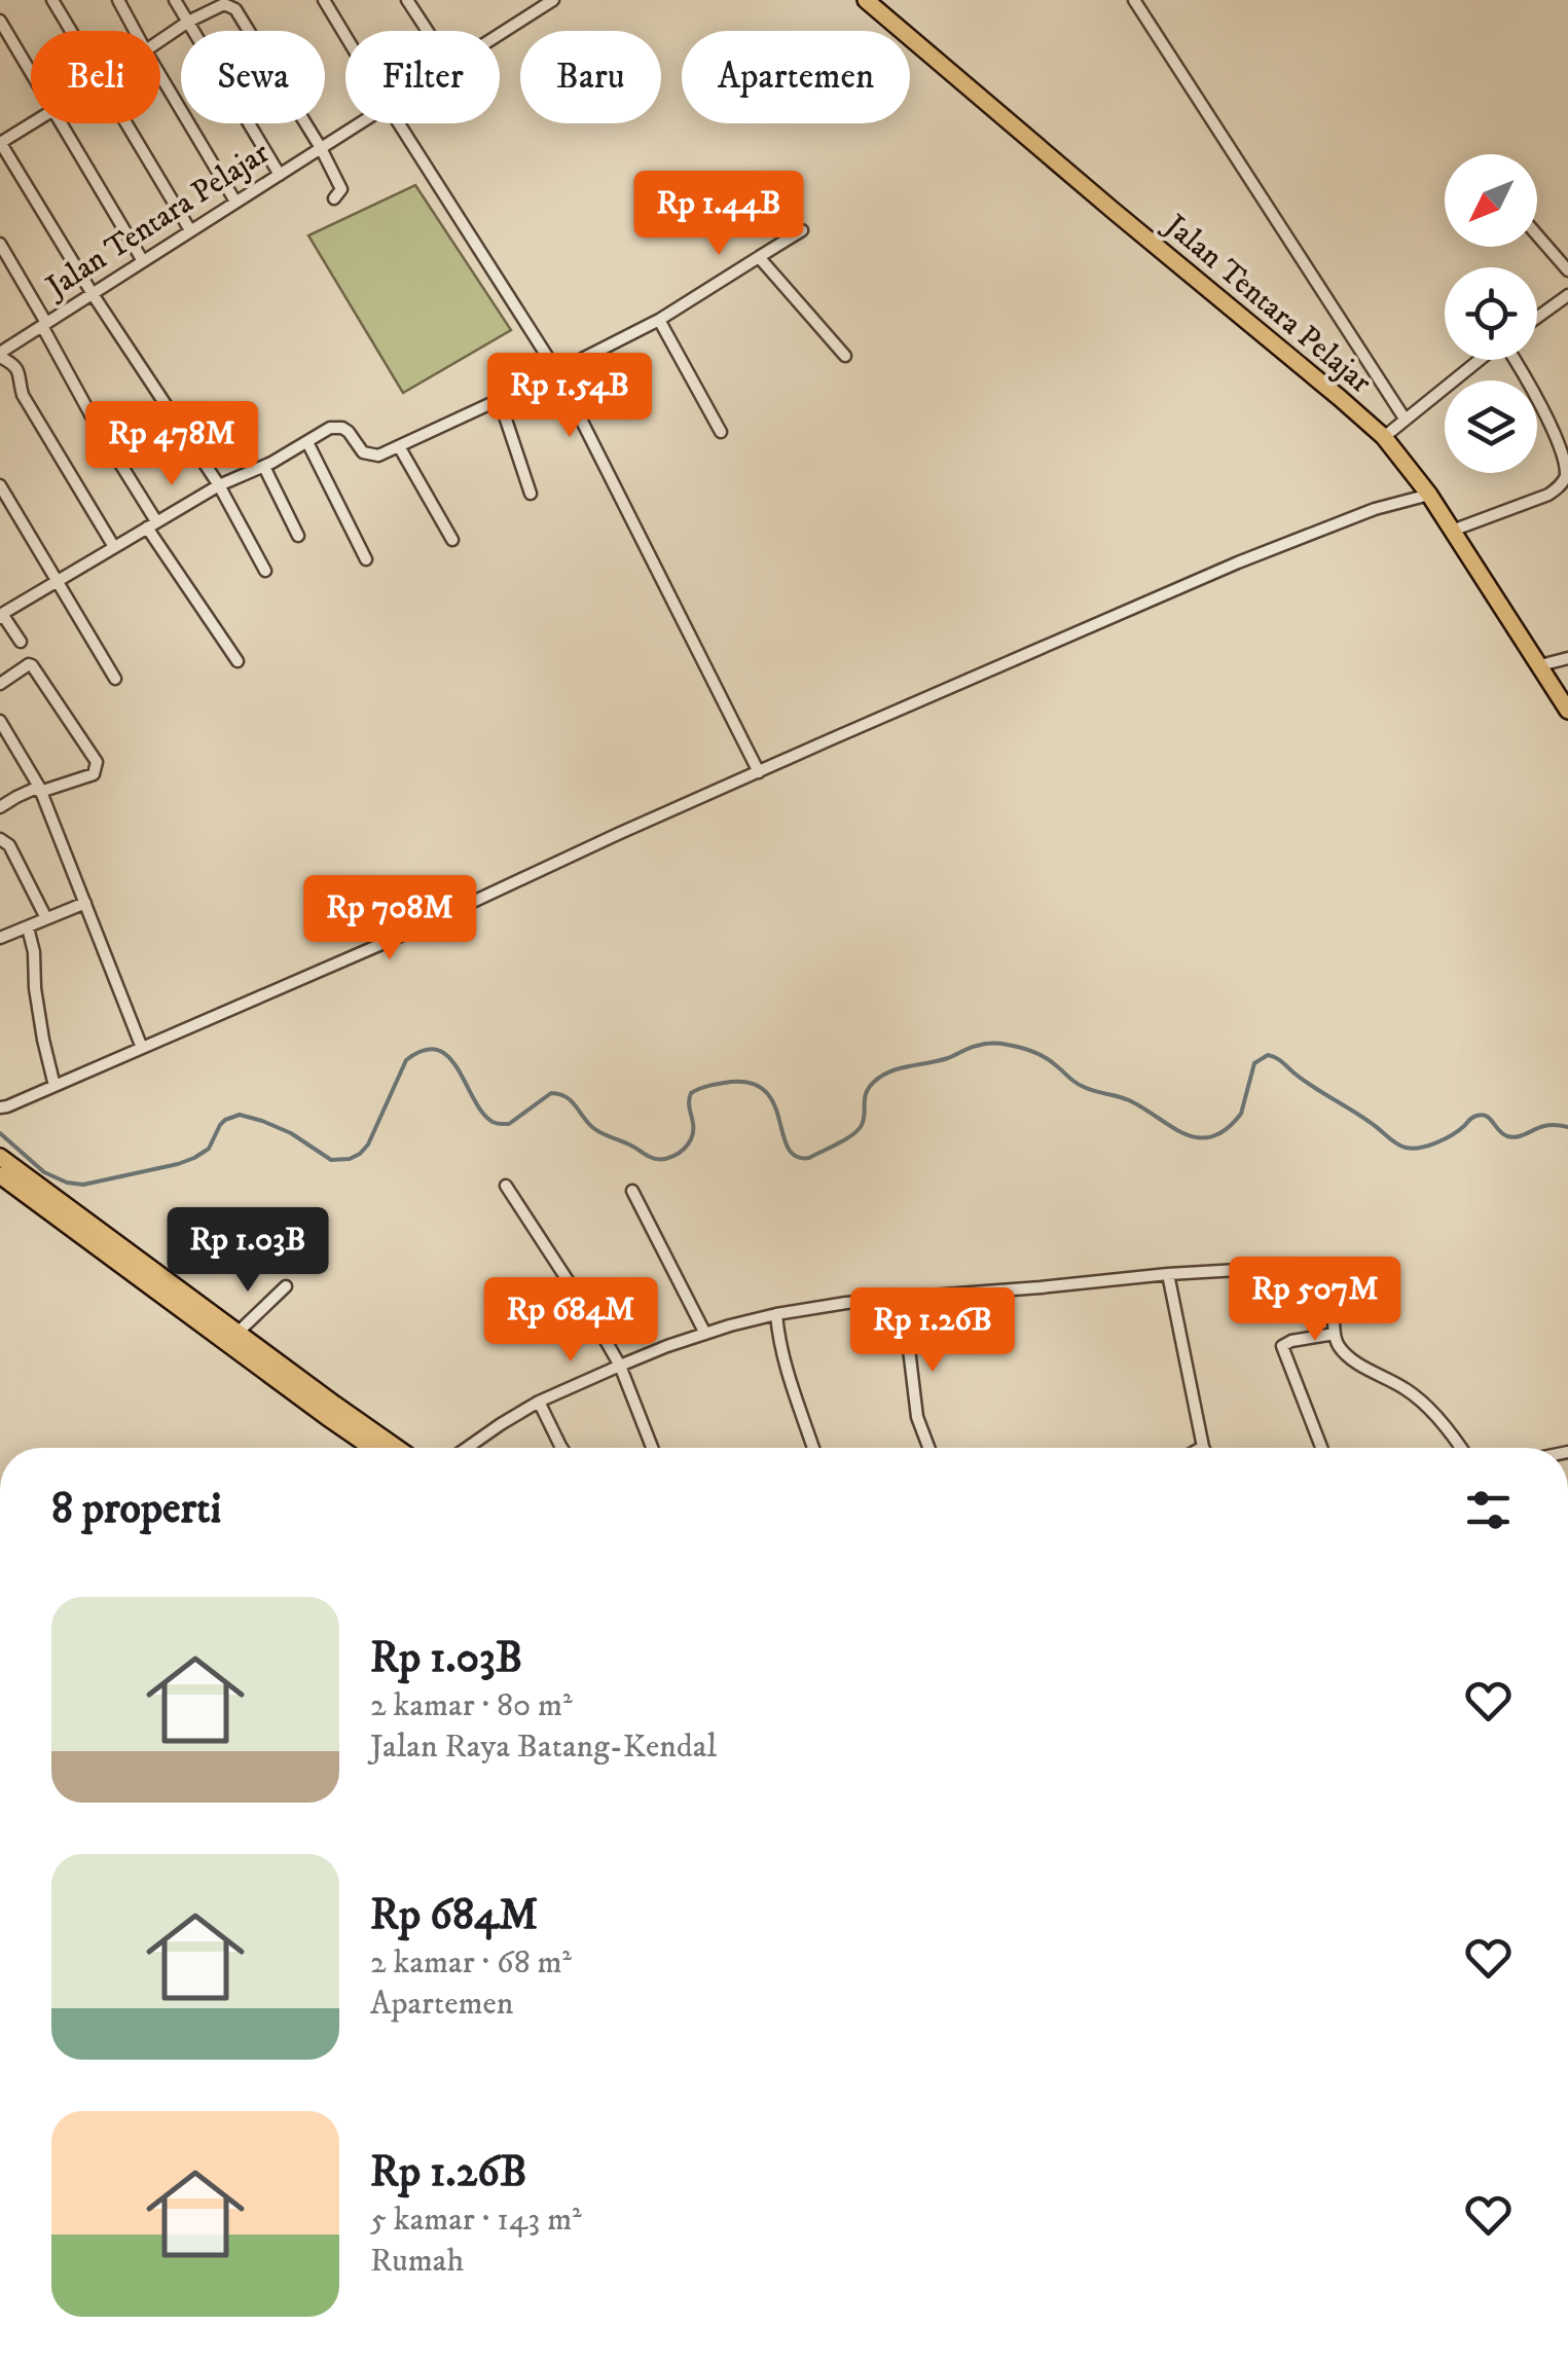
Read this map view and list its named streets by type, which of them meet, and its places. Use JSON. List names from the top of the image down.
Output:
{
  "streets": {
    "highway": ["Jalan Tentara Pelajar"]
  },
  "north": "bottom left",
  "page": {
    "chip": [
      "Beli",
      "Sewa",
      "Filter",
      "Baru",
      "Apartemen"
    ],
    "price": [
      "Rp 1.44B",
      "Rp 1.54B",
      "Rp 478M",
      "Rp 708M",
      "Rp 1.03B",
      "Rp 507M",
      "Rp 684M",
      "Rp 1.26B"
    ],
    "heading": "8 properti",
    "list": [
      {
        "name": "Rp 1.03B",
        "note": "2 kamar · 80 m² · Jalan Raya Batang-Kendal"
      },
      {
        "name": "Rp 684M",
        "note": "2 kamar · 68 m² · Apartemen"
      },
      {
        "name": "Rp 1.26B",
        "note": "5 kamar · 143 m² · Rumah"
      }
    ]
  }
}
